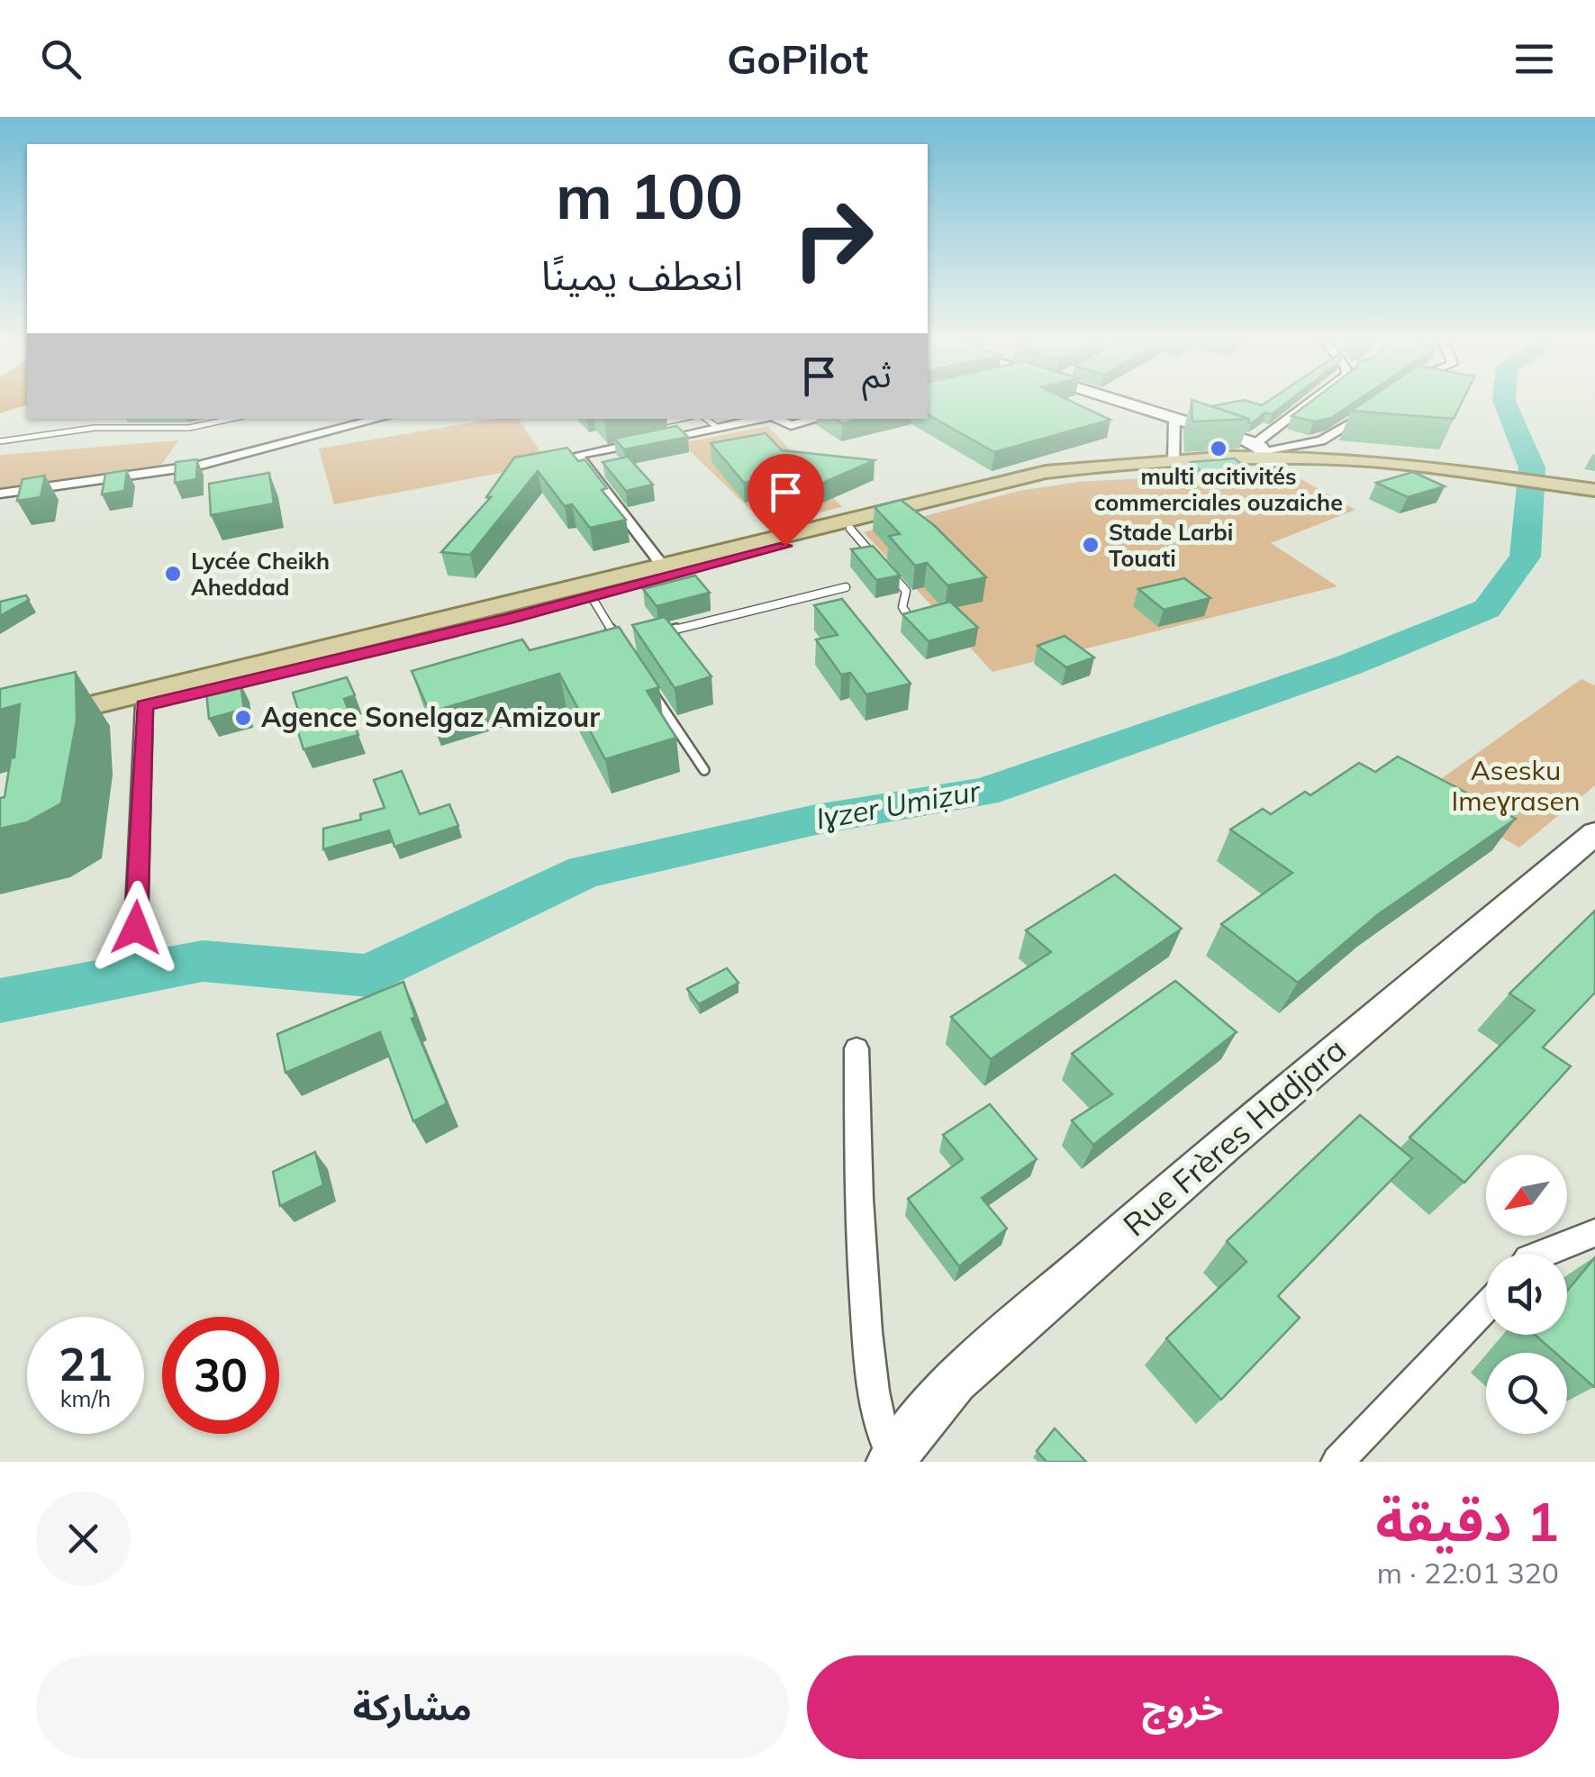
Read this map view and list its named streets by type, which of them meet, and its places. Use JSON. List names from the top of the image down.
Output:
{
  "streets": {
    "main road": ["Rue Frères Hadjara"]
  },
  "water": ["Iɣzer Umiẓur"],
  "parks": ["Asesku Imeɣrasen"],
  "places": [
    "multi acitivités commerciales ouzaiche",
    "Stade Larbi Touati",
    "Lycée Cheikh Aheddad",
    "Agence Sonelgaz Amizour"
  ],
  "north": "bottom left",
  "page": {
    "header": "GoPilot",
    "turn": ["100 m", "انعطف يمينًا"],
    "then": "ثم",
    "speed": "21 km/h",
    "limit": "30",
    "heading": ["1 دقيقة", "320 m · 22:01"],
    "buttons": ["خروج", "مشاركة"]
  }
}
